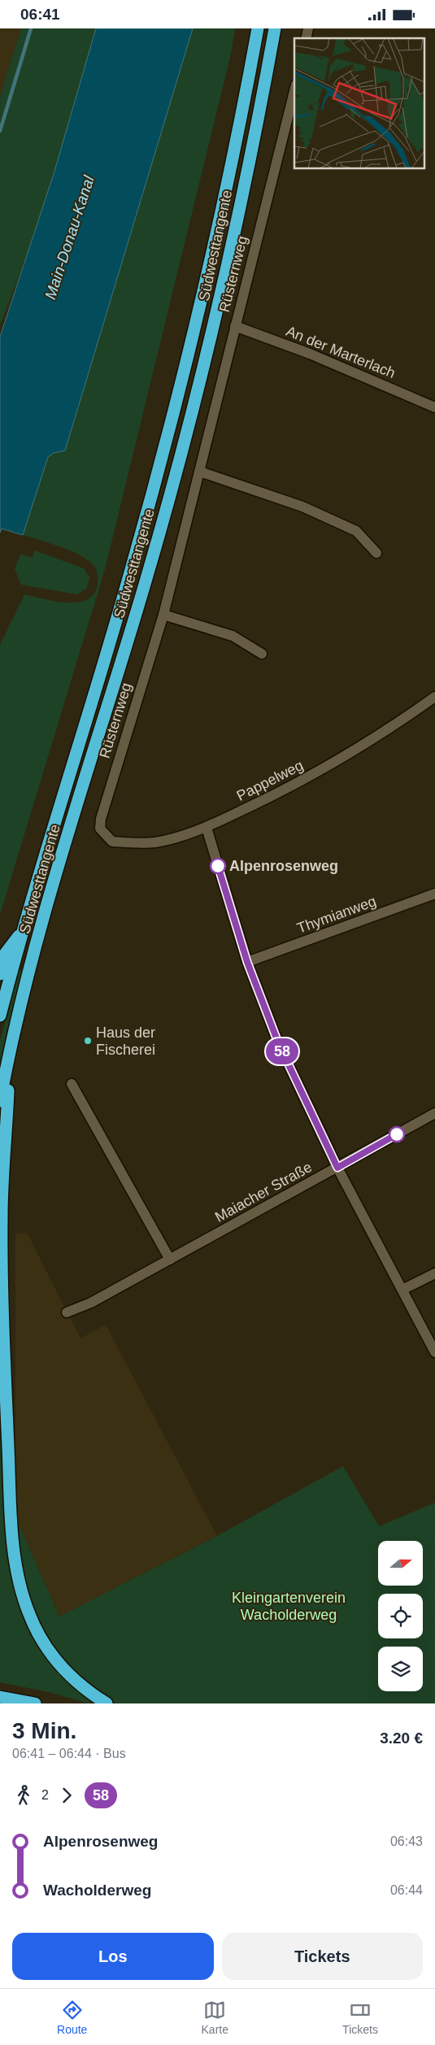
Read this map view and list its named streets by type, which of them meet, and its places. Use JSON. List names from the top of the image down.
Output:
{
  "streets": {
    "highway": ["Südwesttangente"],
    "street": [
      "Rüsternweg",
      "An der Marterlach",
      "Pappelweg",
      "Thymianweg",
      "Maiacher Straße"
    ]
  },
  "crossings": [
    ["Rüsternweg", "An der Marterlach"],
    ["Rüsternweg", "Pappelweg"]
  ],
  "water": ["Main-Donau-Kanal"],
  "parks": ["Kleingartenverein Wacholderweg"],
  "places": ["Alpenrosenweg", "Haus der Fischerei"],
  "lines": ["bus line 58"],
  "north": "right",
  "page": {
    "status": "06:41",
    "on_map": "58",
    "heading": ["3 Min.", "06:41 – 06:44 · Bus", "3.20 €"],
    "legs": ["2", "58"],
    "list": [
      {
        "name": "Alpenrosenweg",
        "value": "06:43"
      },
      {
        "name": "Wacholderweg",
        "value": "06:44"
      }
    ],
    "buttons": ["Los", "Tickets"],
    "tabs": ["Route", "Karte", "Tickets"]
  }
}
